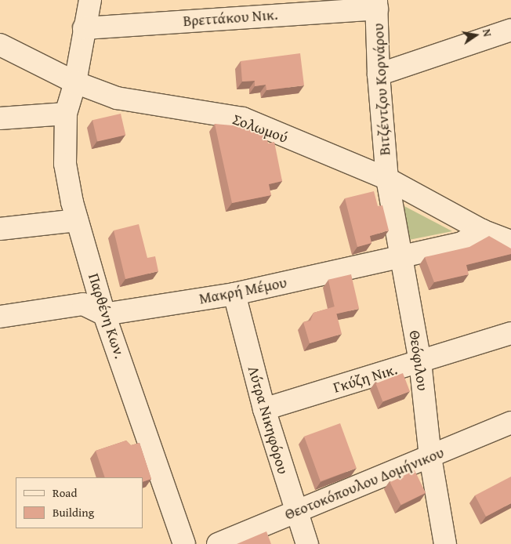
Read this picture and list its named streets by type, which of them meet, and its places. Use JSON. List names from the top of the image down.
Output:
{
  "streets": {
    "street": [
      "Βρεττάκου Νικ.",
      "Βιτζέντζου Κορνάρου",
      "Σολωμού",
      "Μακρή Μέμου",
      "Παρθένη Κων.",
      "Θεόφιλου",
      "Γκύζη Νικ.",
      "Λύτρα Νικηφόρου",
      "Θεοτοκόπουλου Δομήνικου"
    ]
  },
  "crossings": [
    ["Βρεττάκου Νικ.", "Βιτζέντζου Κορνάρου"],
    ["Βρεττάκου Νικ.", "Παρθένη Κων."],
    ["Βιτζέντζου Κορνάρου", "Σολωμού"],
    ["Βιτζέντζου Κορνάρου", "Θεόφιλου"],
    ["Σολωμού", "Μακρή Μέμου"],
    ["Σολωμού", "Παρθένη Κων."],
    ["Σολωμού", "Θεόφιλου"],
    ["Μακρή Μέμου", "Παρθένη Κων."],
    ["Μακρή Μέμου", "Θεόφιλου"],
    ["Μακρή Μέμου", "Λύτρα Νικηφόρου"],
    ["Θεόφιλου", "Γκύζη Νικ."],
    ["Θεόφιλου", "Θεοτοκόπουλου Δομήνικου"],
    ["Γκύζη Νικ.", "Λύτρα Νικηφόρου"],
    ["Λύτρα Νικηφόρου", "Θεοτοκόπουλου Δομήνικου"]
  ],
  "legend": ["Road", "Building"],
  "north": "right"
}
